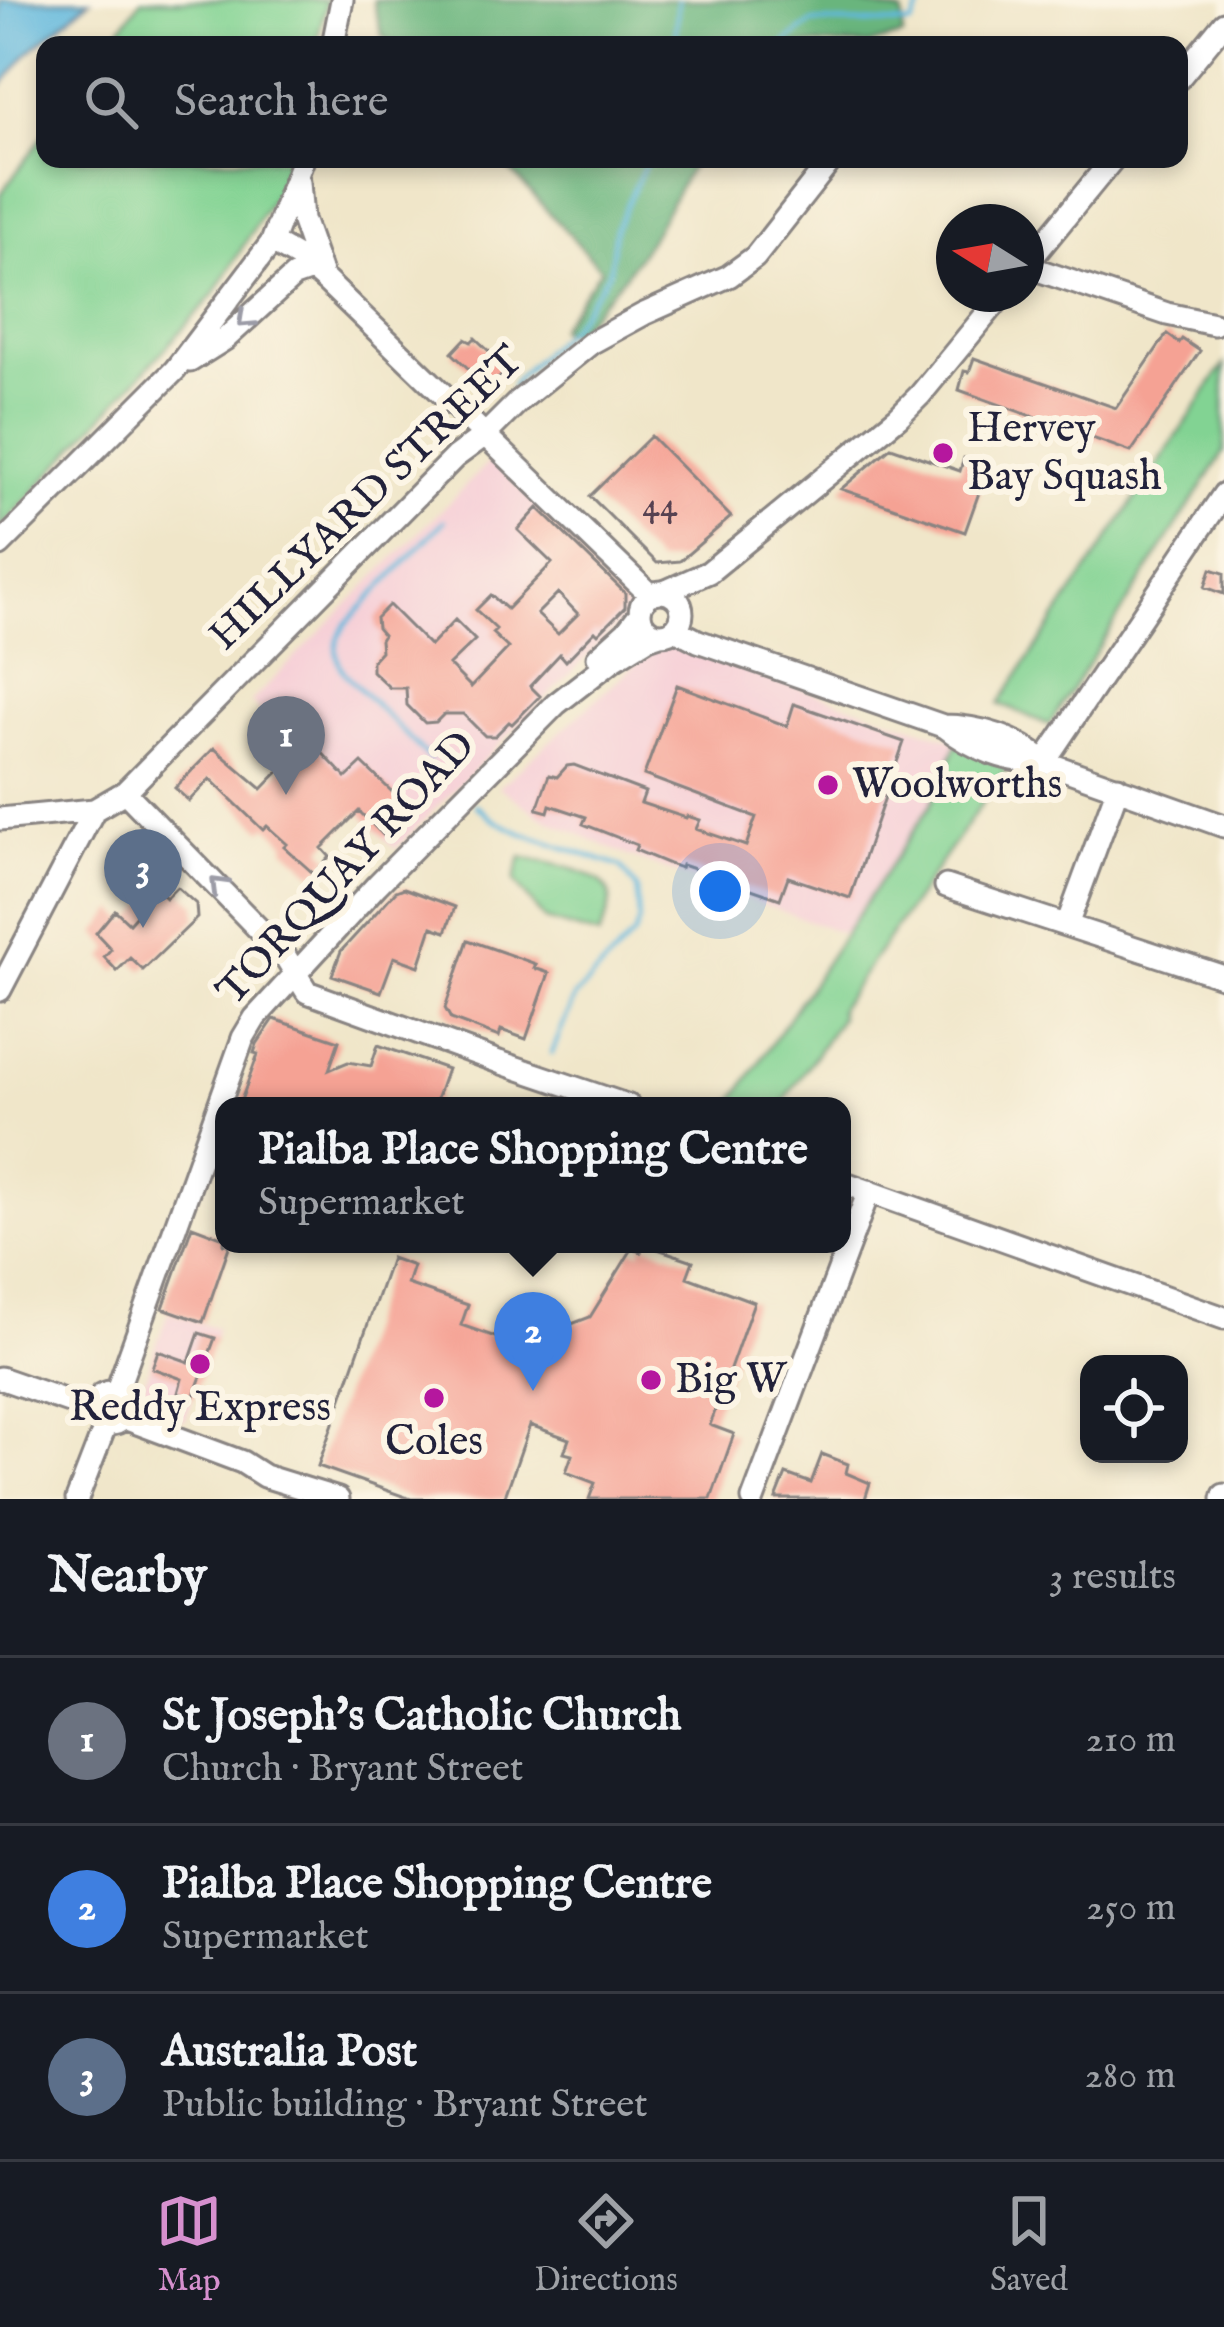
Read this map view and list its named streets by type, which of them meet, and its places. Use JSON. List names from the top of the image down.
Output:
{
  "streets": {
    "street": ["HILLYARD STREET", "TORQUAY ROAD"]
  },
  "places": [
    "Hervey Bay Squash",
    "Woolworths",
    "Reddy Express",
    "Big W",
    "Coles"
  ],
  "house_numbers": ["44"],
  "north": "left",
  "page": {
    "search": "Search here",
    "pins": ["1", "3", "2"],
    "popup": ["Pialba Place Shopping Centre", "Supermarket"],
    "heading": ["Nearby", "3 results"],
    "list": [
      {
        "mark": "1",
        "name": "St Joseph's Catholic Church",
        "note": "Church · Bryant Street",
        "value": "210 m"
      },
      {
        "mark": "2",
        "name": "Pialba Place Shopping Centre",
        "note": "Supermarket",
        "value": "250 m"
      },
      {
        "mark": "3",
        "name": "Australia Post",
        "note": "Public building · Bryant Street",
        "value": "280 m"
      }
    ],
    "nav": ["Map", "Directions", "Saved"]
  }
}
